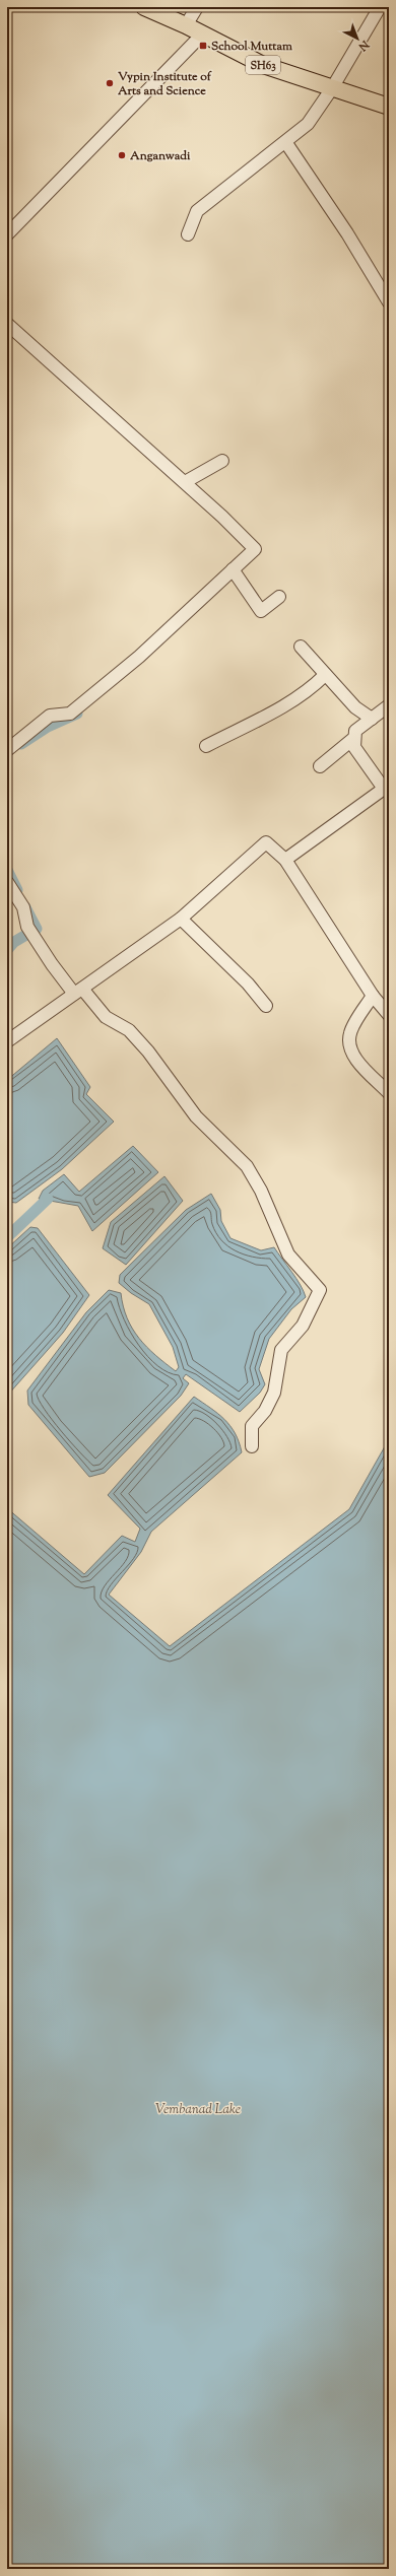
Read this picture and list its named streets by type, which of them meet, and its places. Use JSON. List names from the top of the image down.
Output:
{
  "streets": {
    "main road": ["SH63"]
  },
  "water": ["Vembanad Lake"],
  "places": {
    "transit": ["School Muttam"],
    "other": ["Vypin Institute of Arts and Science", "Anganwadi"]
  },
  "north": "bottom right"
}
